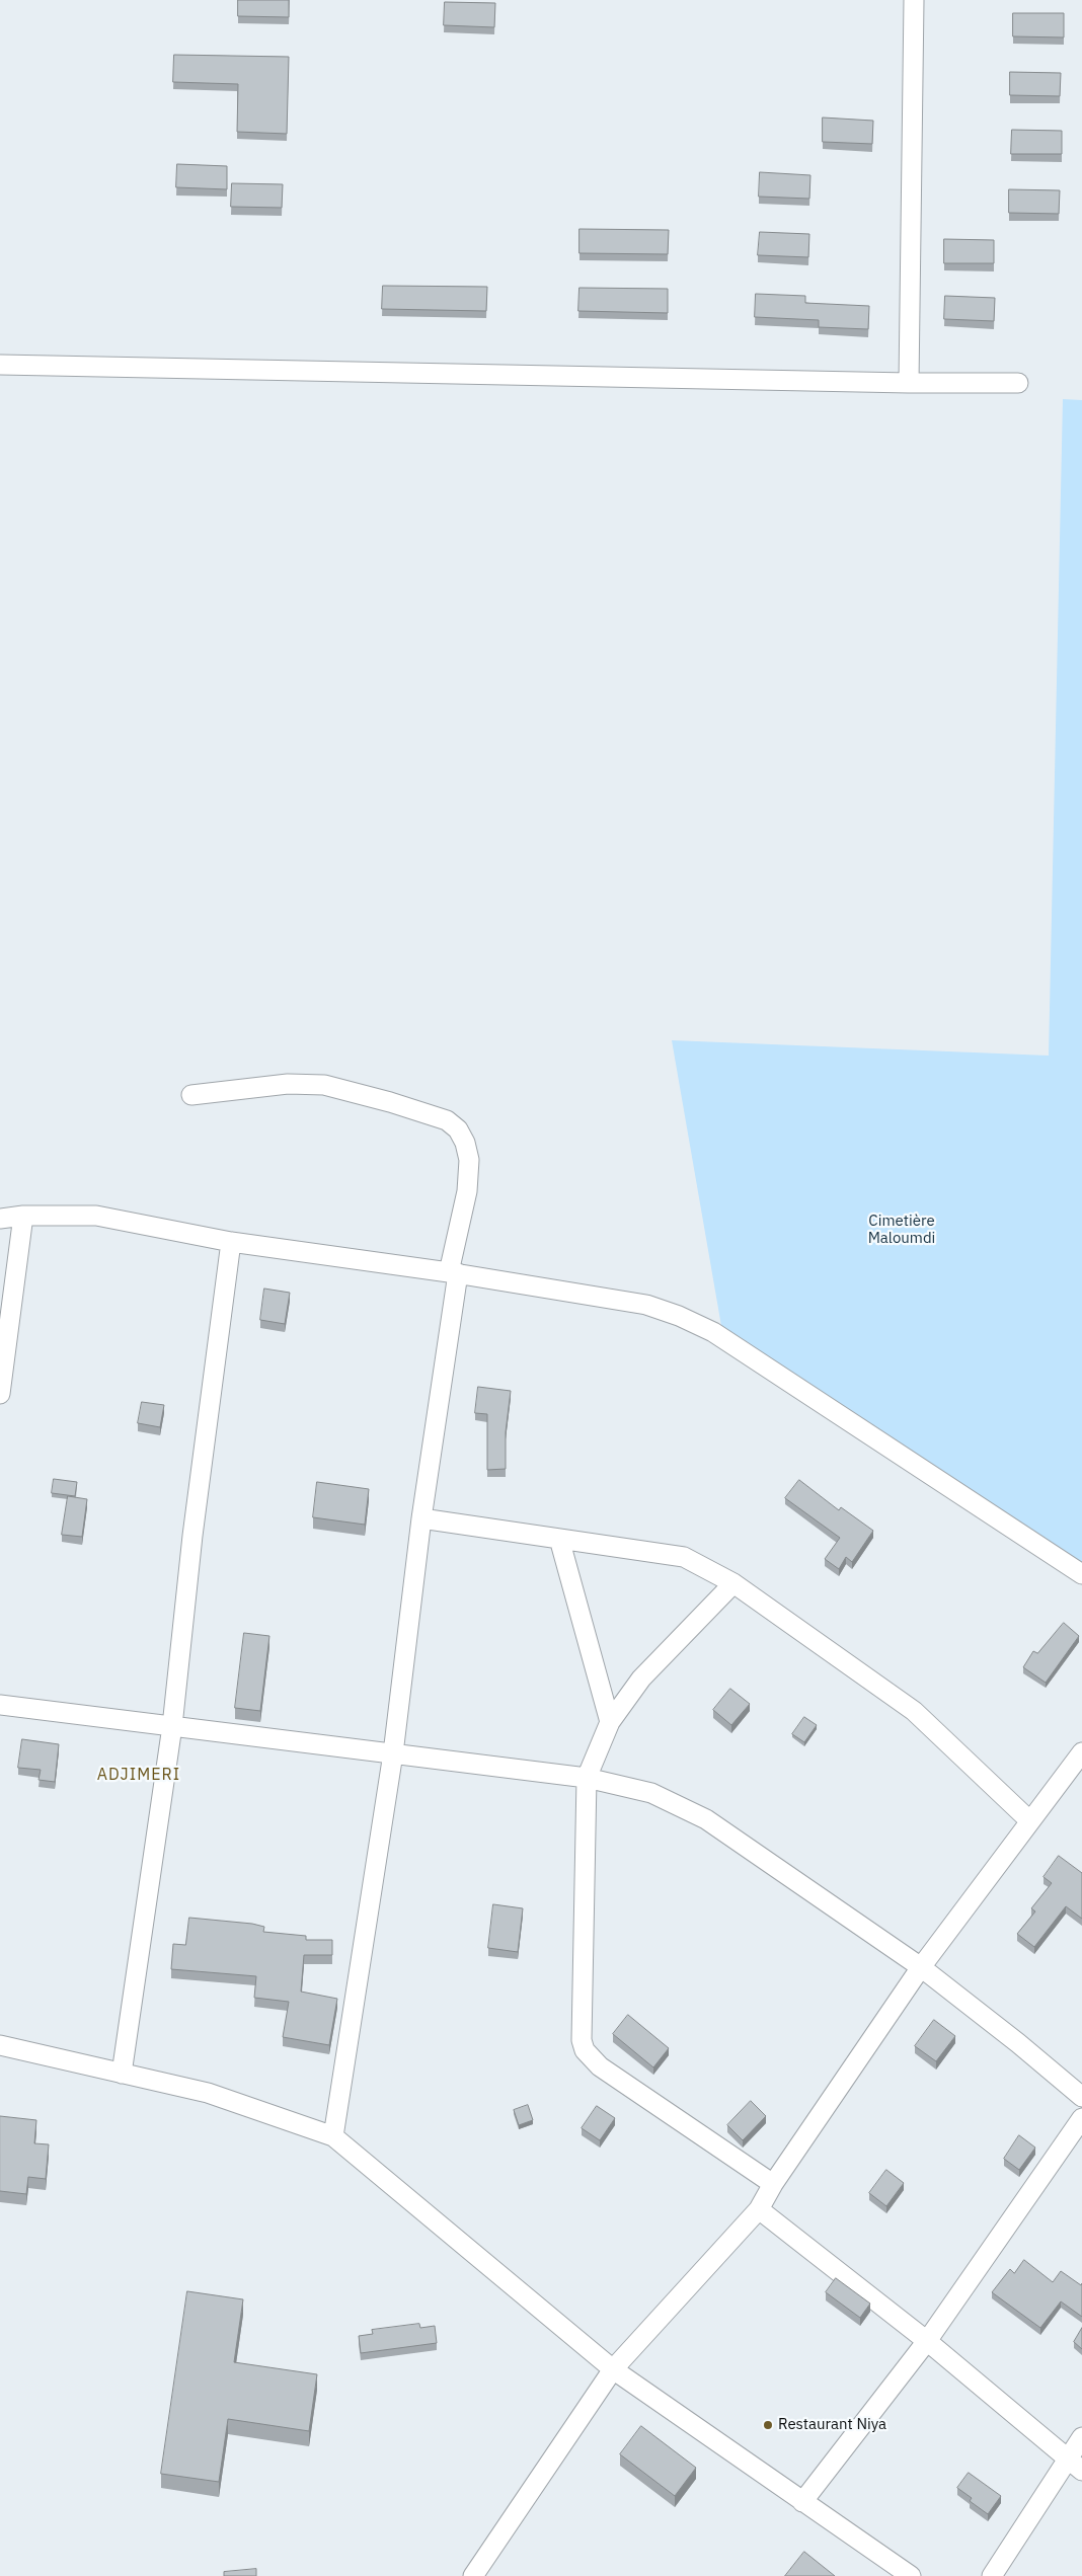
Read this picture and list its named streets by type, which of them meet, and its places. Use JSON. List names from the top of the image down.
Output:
{
  "districts": ["ADJIMERI"],
  "parks": ["Cimetière Maloumdi"],
  "places": ["Restaurant Niya"]
}
